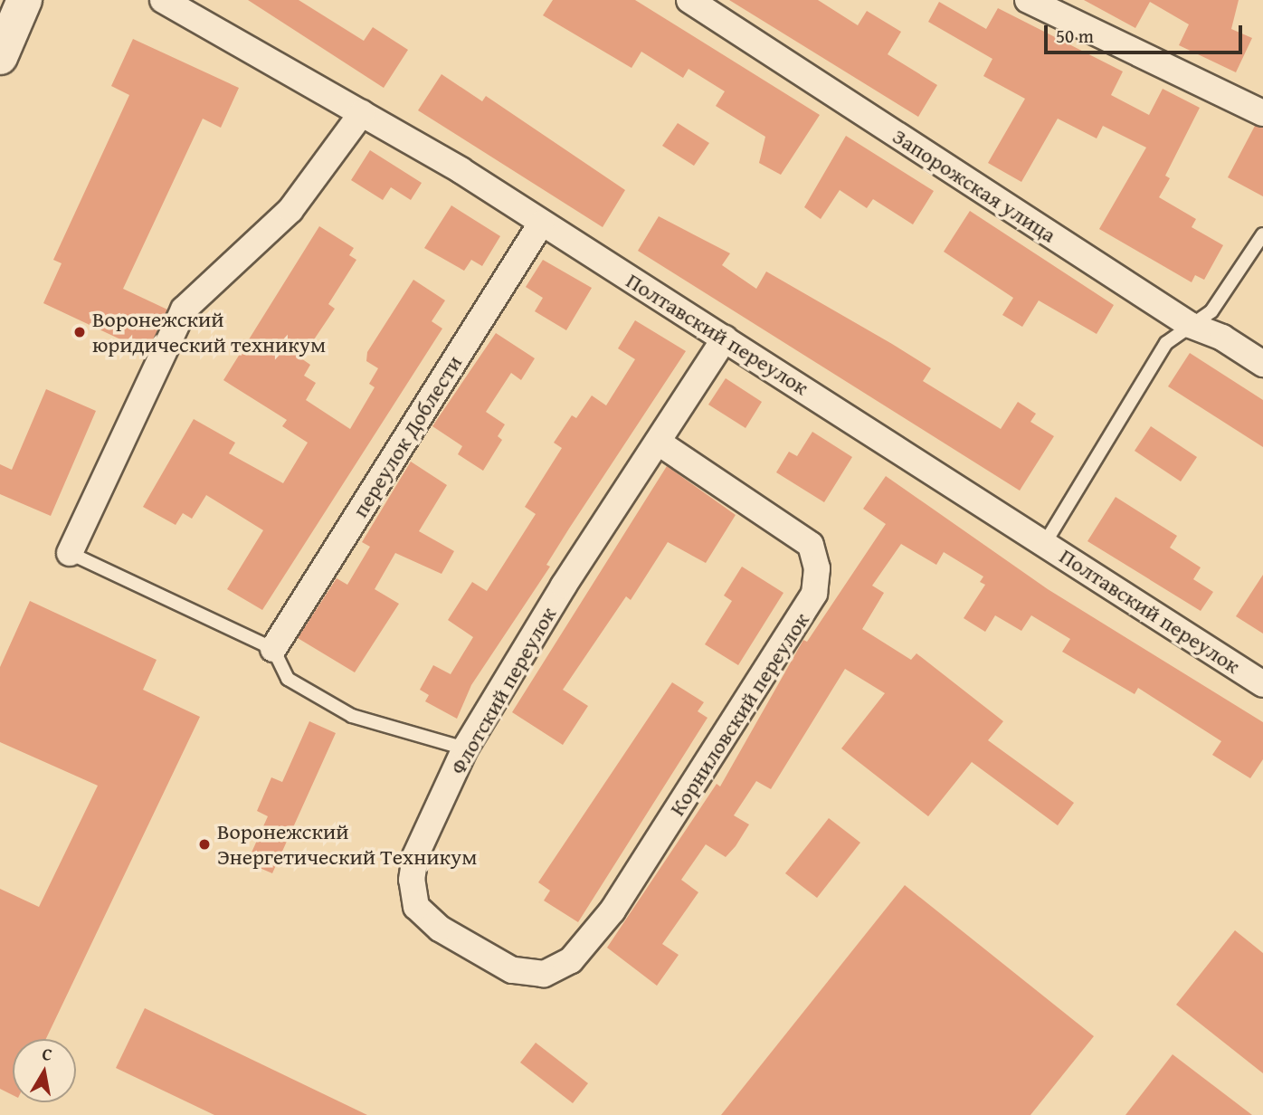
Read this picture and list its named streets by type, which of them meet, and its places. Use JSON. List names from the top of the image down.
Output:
{
  "streets": {
    "street": [
      "Запорожская улица",
      "Полтавский переулок",
      "переулок Доблести",
      "Флотский переулок",
      "Корниловский переулок"
    ]
  },
  "crossings": [
    ["Полтавский переулок", "переулок Доблести"],
    ["Полтавский переулок", "Флотский переулок"],
    ["Флотский переулок", "Корниловский переулок"]
  ],
  "places": ["Воронежский юридический техникум", "Воронежский Энергетический Техникум"],
  "scale_bar": "50 m",
  "north": "top"
}
